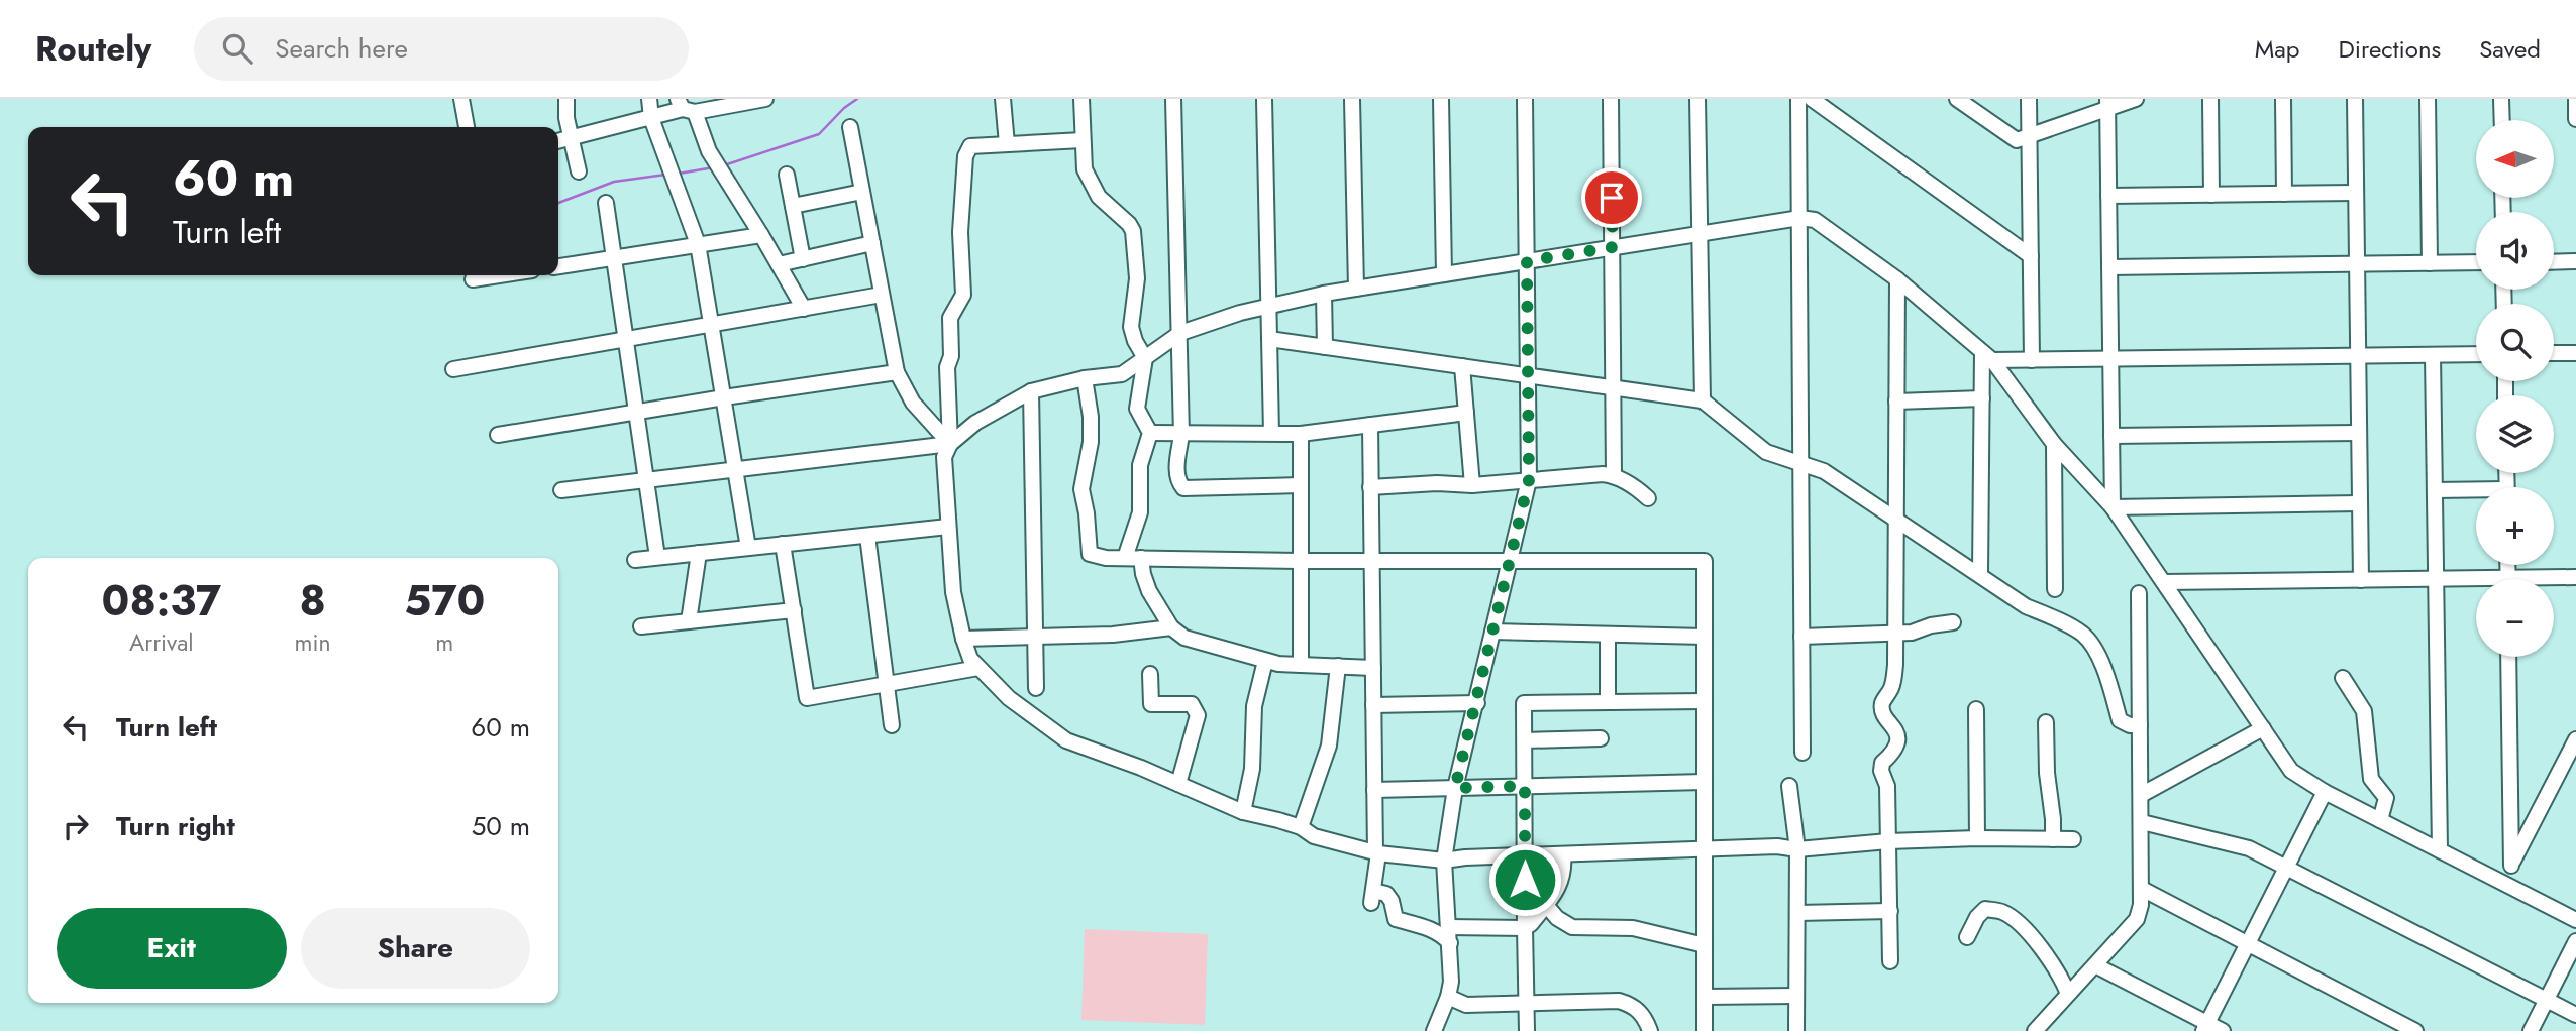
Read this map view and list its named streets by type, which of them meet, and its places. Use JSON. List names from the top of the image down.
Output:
{
  "north": "left",
  "page": {
    "header": "Routely",
    "search": "Search here",
    "nav": ["Map", "Directions", "Saved"],
    "map_buttons": ["+", "−"],
    "turn": ["60 m", "Turn left"],
    "eta": [
      "08:37",
      "Arrival",
      "8",
      "min",
      "570",
      "m"
    ],
    "list": [
      {
        "name": "Turn left",
        "value": "60 m"
      },
      {
        "name": "Turn right",
        "value": "50 m"
      }
    ],
    "buttons": ["Exit", "Share"]
  }
}
